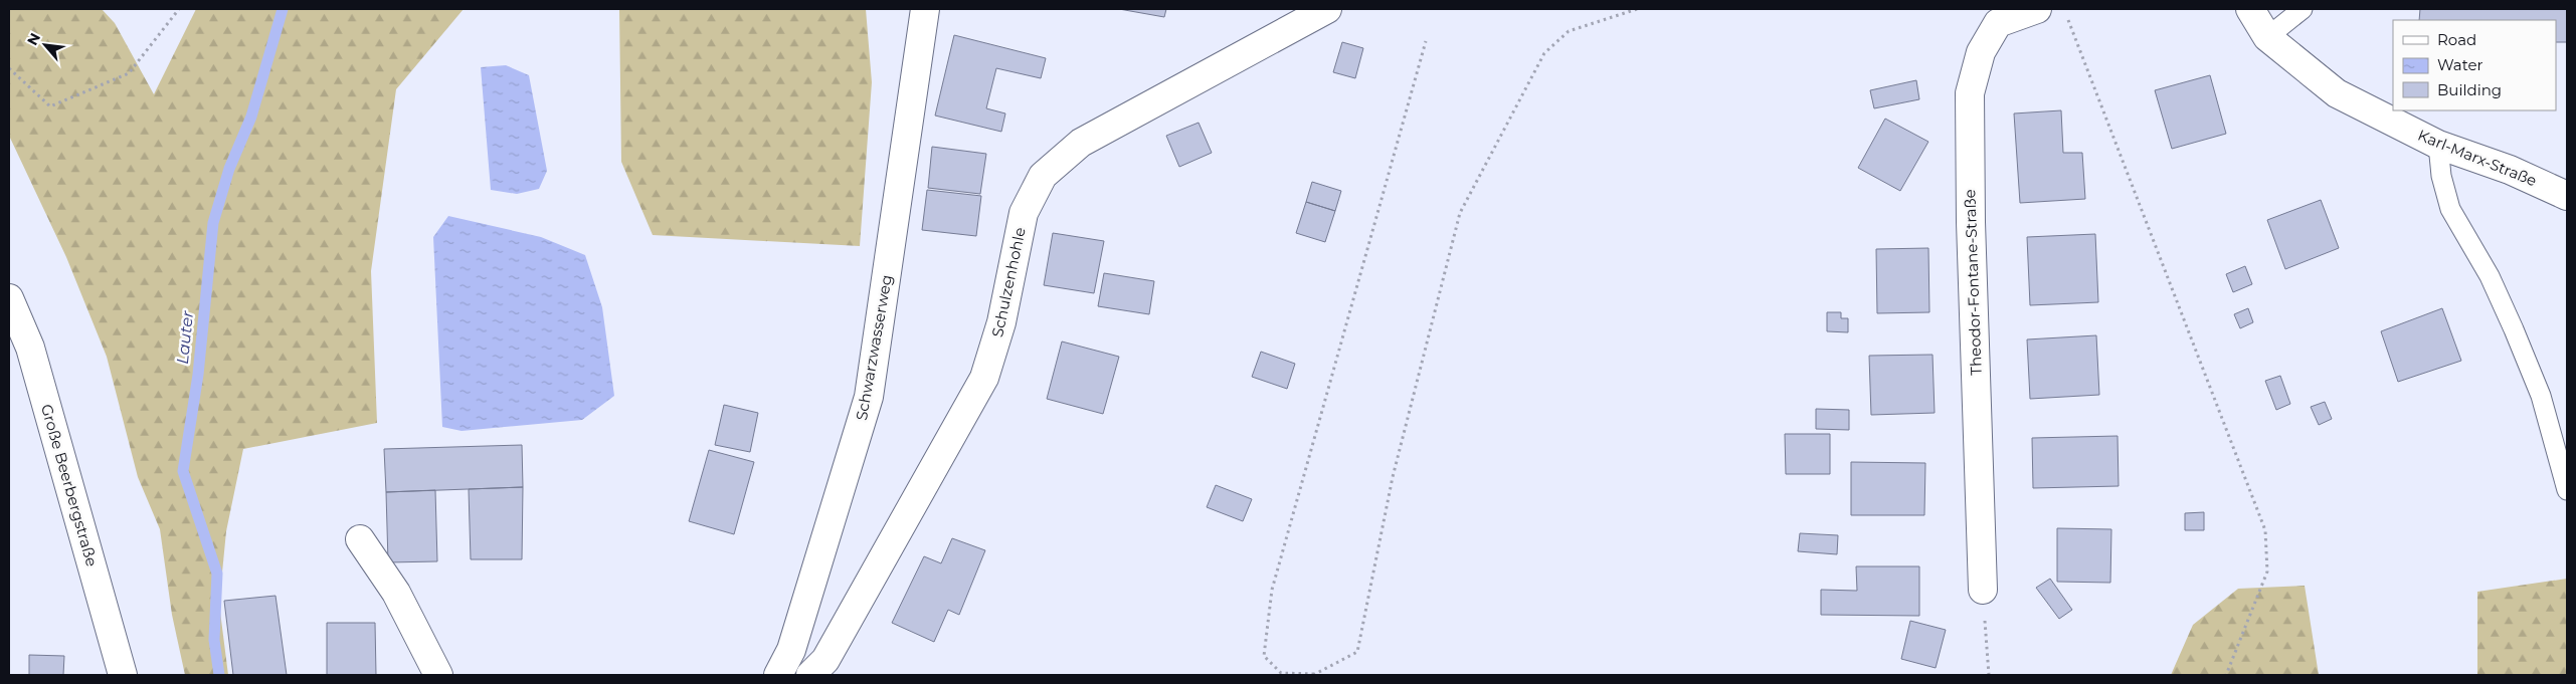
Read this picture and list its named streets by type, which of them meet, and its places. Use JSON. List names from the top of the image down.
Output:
{
  "streets": {
    "street": [
      "Karl-Marx-Straße",
      "Schulzenhohle",
      "Theodor-Fontane-Straße",
      "Schwarzwasserweg",
      "Große Beerbergstraße"
    ]
  },
  "water": ["Lauter"],
  "legend": ["Road", "Water", "Building"],
  "north": "top left"
}
